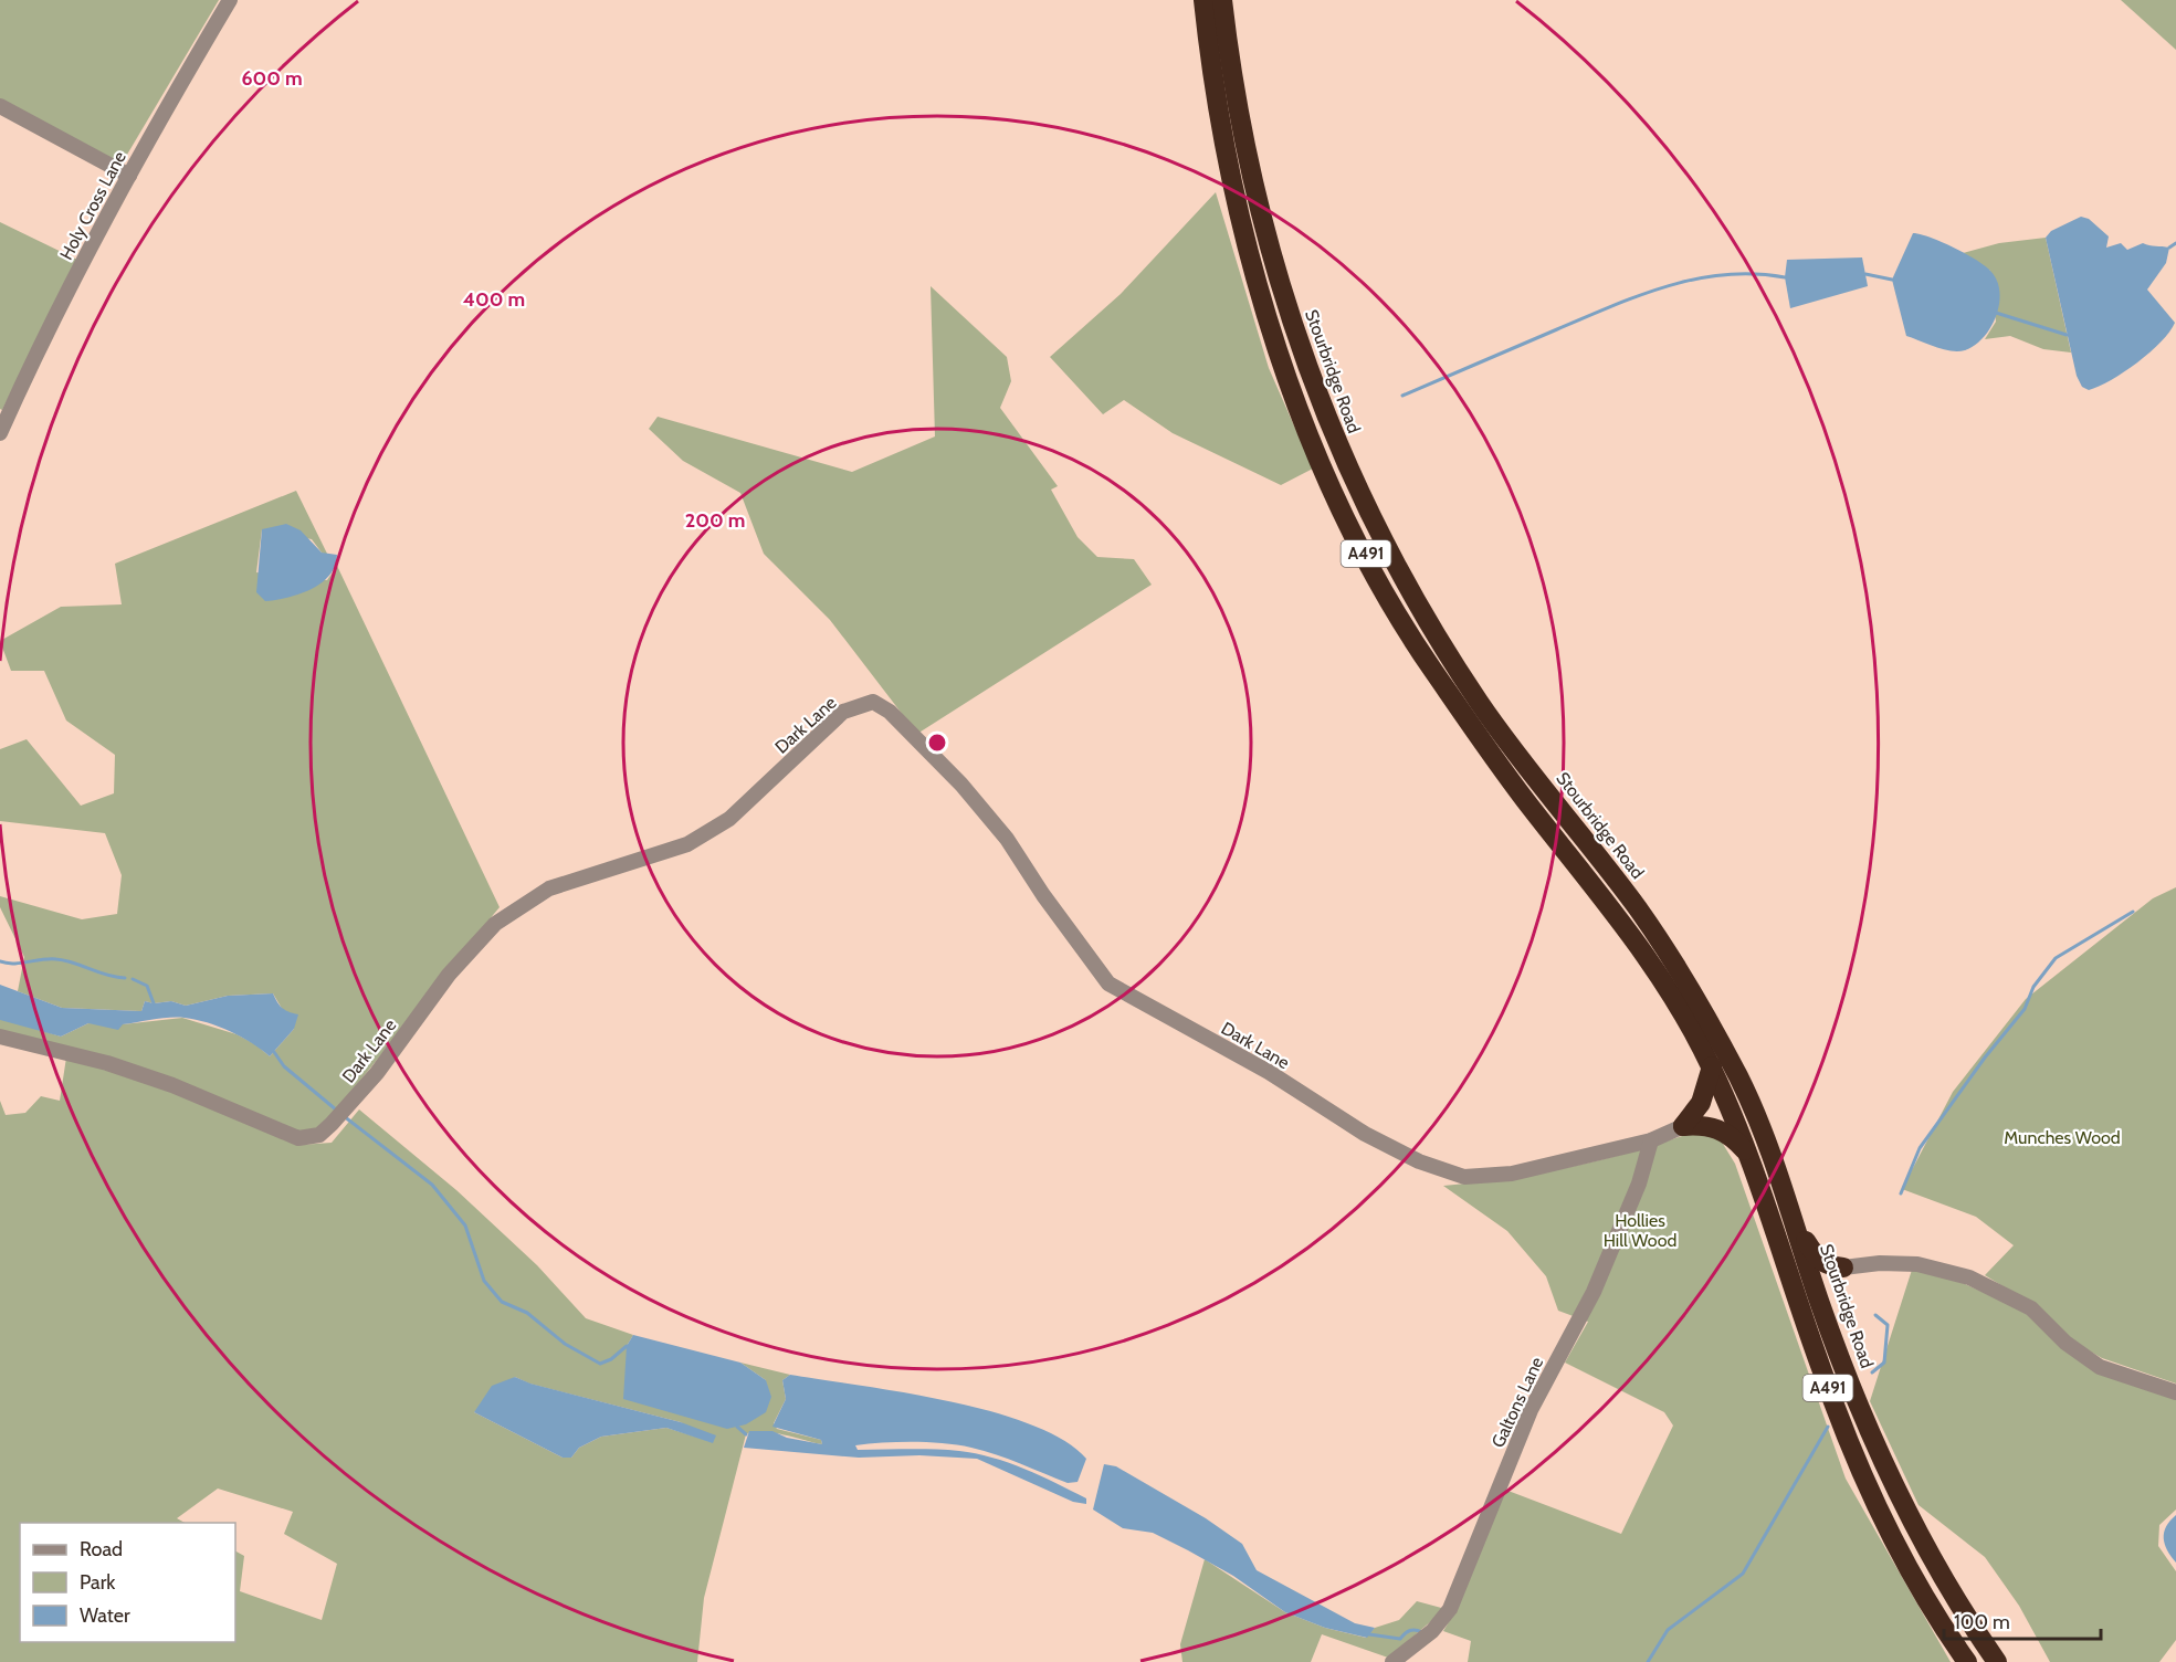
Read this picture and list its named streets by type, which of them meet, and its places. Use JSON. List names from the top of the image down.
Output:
{
  "streets": {
    "highway": ["Stourbridge Road", "A491"],
    "street": ["Holy Cross Lane", "Dark Lane", "Galtons Lane"]
  },
  "crossings": [
    ["Dark Lane", "Galtons Lane"]
  ],
  "parks": ["Munches Wood", "Hollies Hill Wood"],
  "legend": ["Road", "Park", "Water"],
  "scale_bar": "100 m",
  "rings": ["600 m", "400 m", "200 m"]
}
